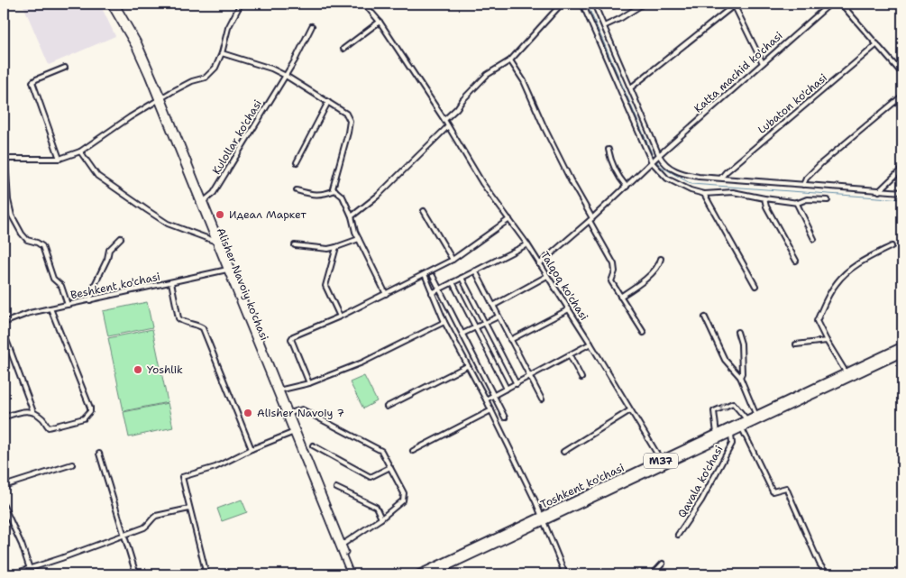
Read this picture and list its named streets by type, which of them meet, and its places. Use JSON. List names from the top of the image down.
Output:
{
  "streets": {
    "highway": ["M37", "Toshkent ko'chasi"],
    "main road": ["Alisher Navoiy ko'chasi"],
    "street": [
      "Katta machid ko'chasi",
      "Lubaton ko'chasi",
      "Kulollar ko'chasi",
      "Beshkent ko'chasi",
      "Talqoq ko'chasi",
      "Qavala ko'chasi"
    ]
  },
  "crossings": [
    ["Katta machid ko'chasi", "Talqoq ko'chasi"],
    ["Kulollar ko'chasi", "Alisher Navoiy ko'chasi"],
    ["Alisher Navoiy ko'chasi", "Beshkent ko'chasi"],
    ["Talqoq ko'chasi", "Toshkent ko'chasi"],
    ["Qavala ko'chasi", "Toshkent ko'chasi"]
  ],
  "places": ["Идеал Маркет", "Yoshlik", "Alisher Navoiy 7"]
}
